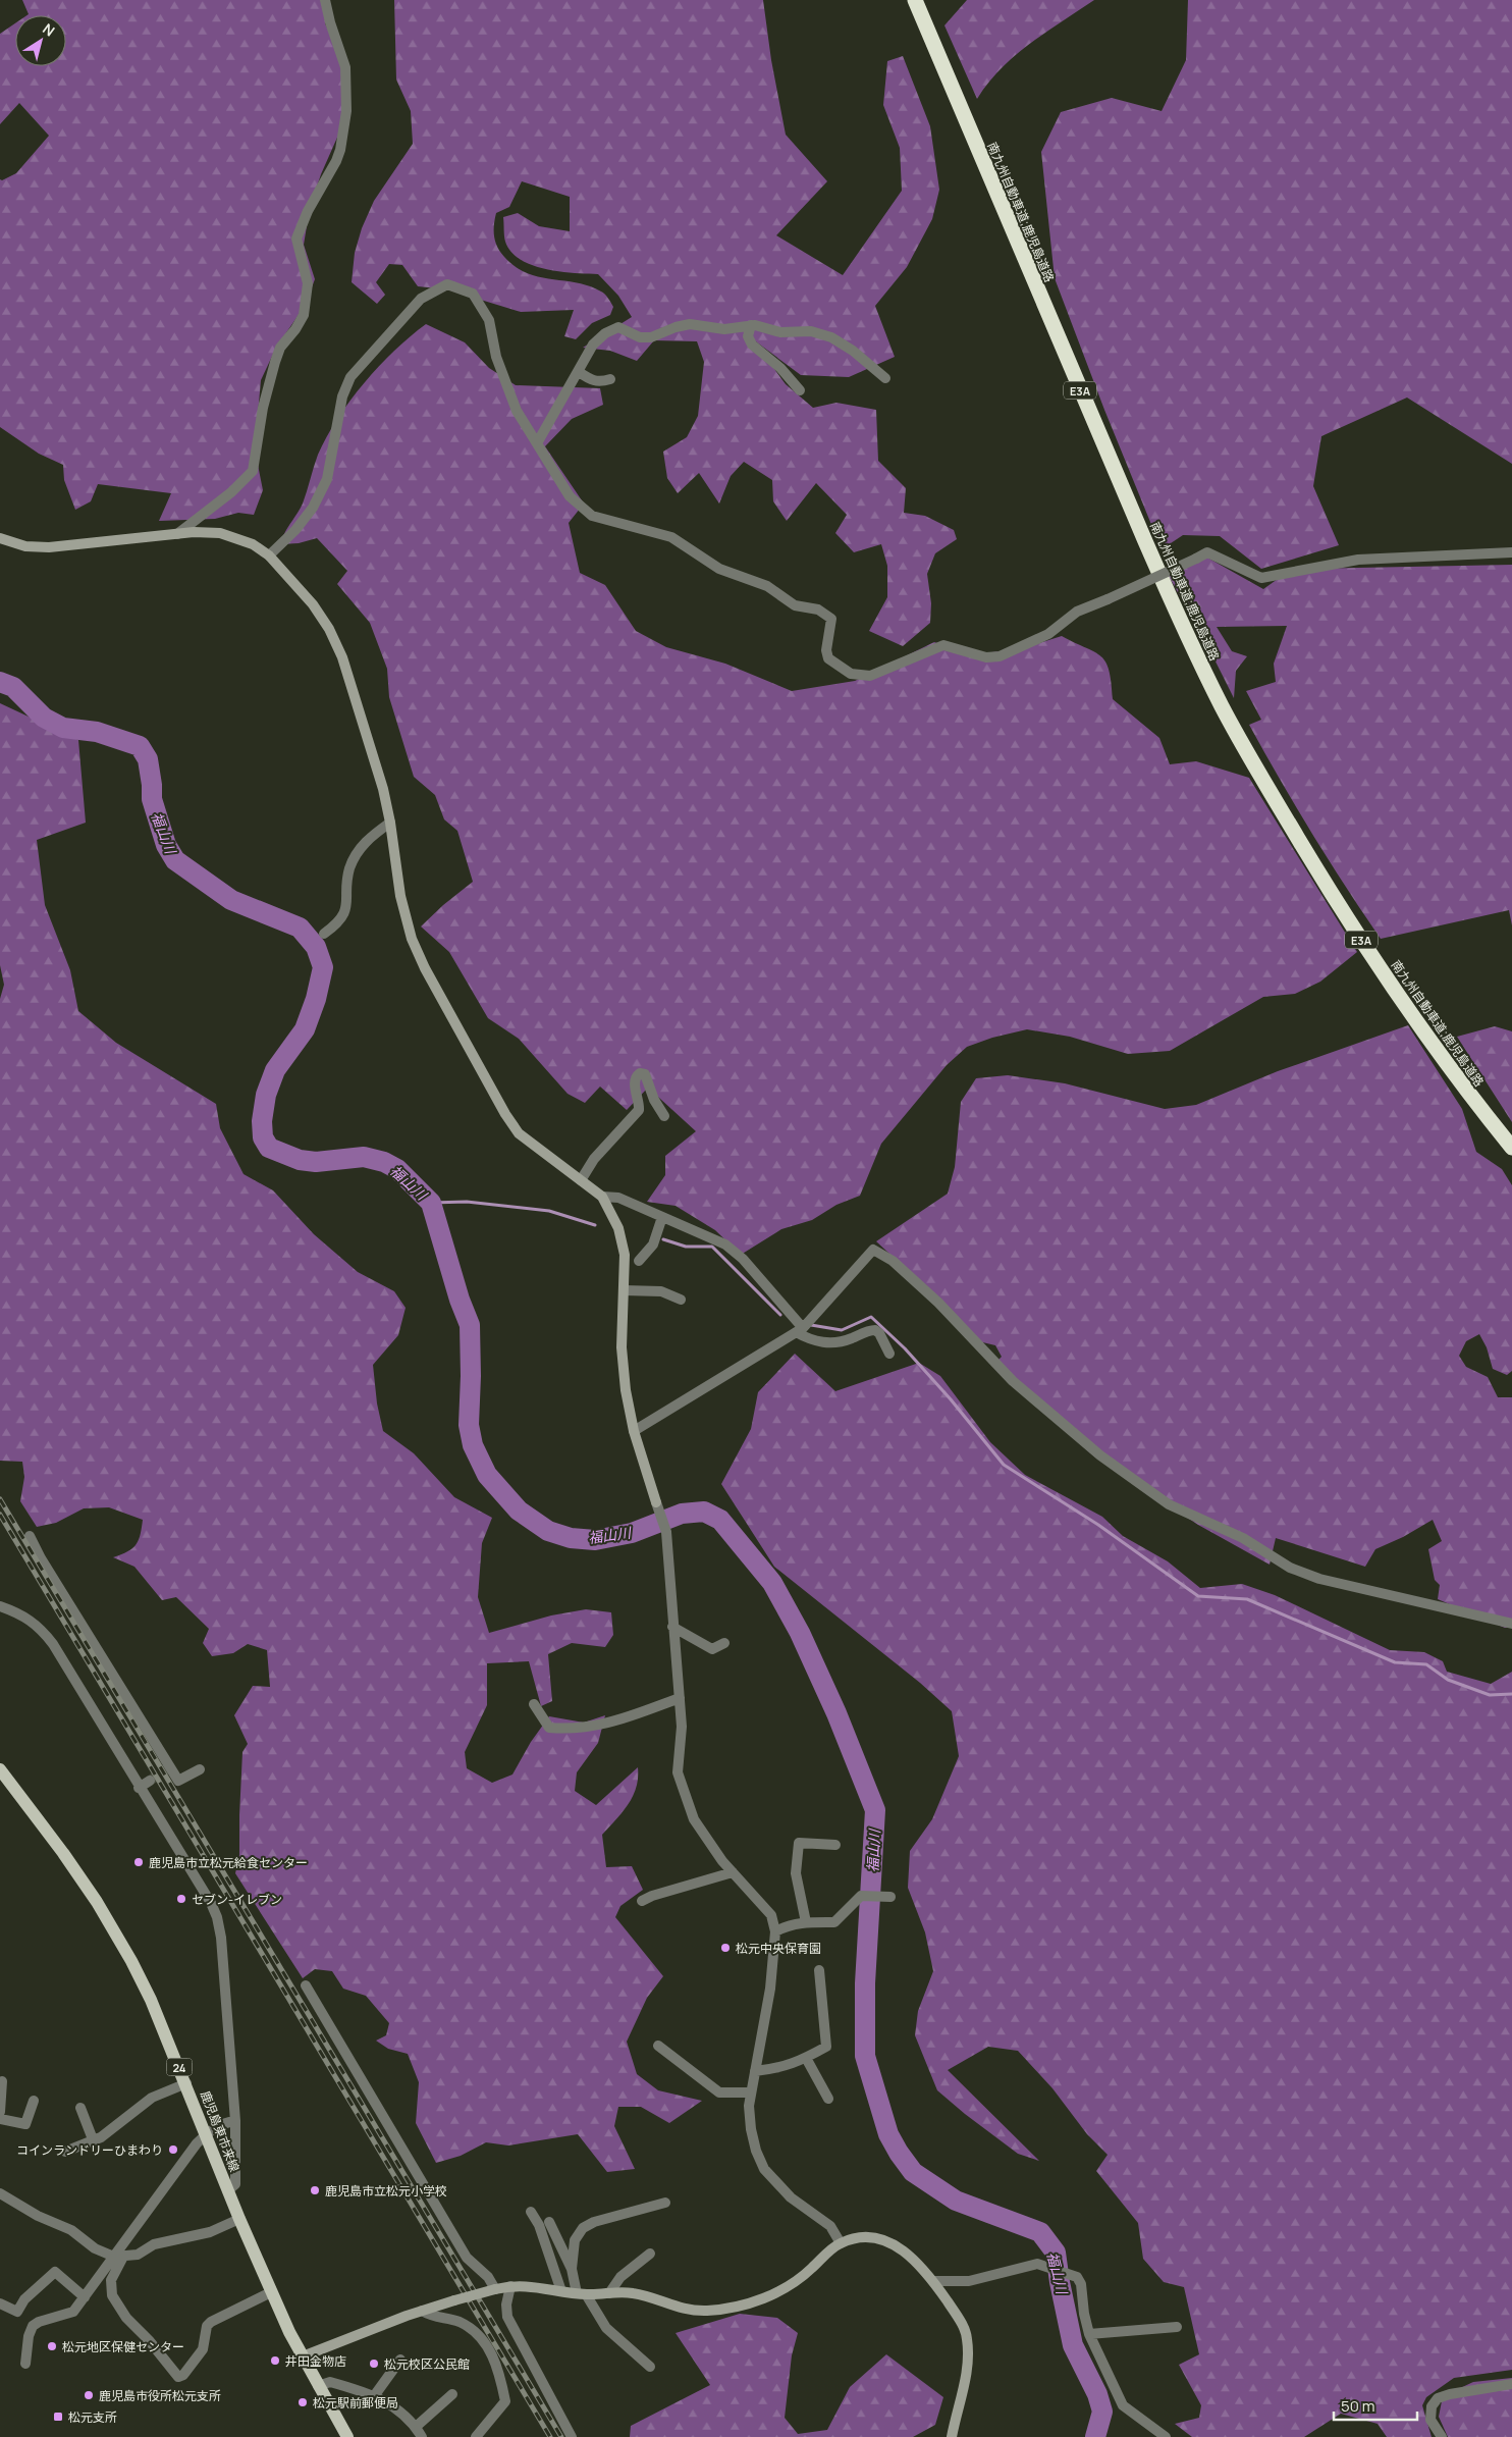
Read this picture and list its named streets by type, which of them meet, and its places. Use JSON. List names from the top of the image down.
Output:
{
  "streets": {
    "highway": ["南九州自動車道;鹿児島道路", "E3A"],
    "main road": ["24", "鹿児島東市来線"]
  },
  "water": ["福山川"],
  "places": {
    "other": [
      "鹿児島市立松元給食センター",
      "セブン-イレブン",
      "松元中央保育園",
      "コインランドリーひまわり",
      "鹿児島市立松元小学校",
      "松元地区保健センター",
      "井田金物店",
      "松元校区公民館",
      "鹿児島市役所松元支所",
      "松元駅前郵便局"
    ],
    "transit": ["松元支所"]
  },
  "scale_bar": "50 m",
  "north": "top right"
}
